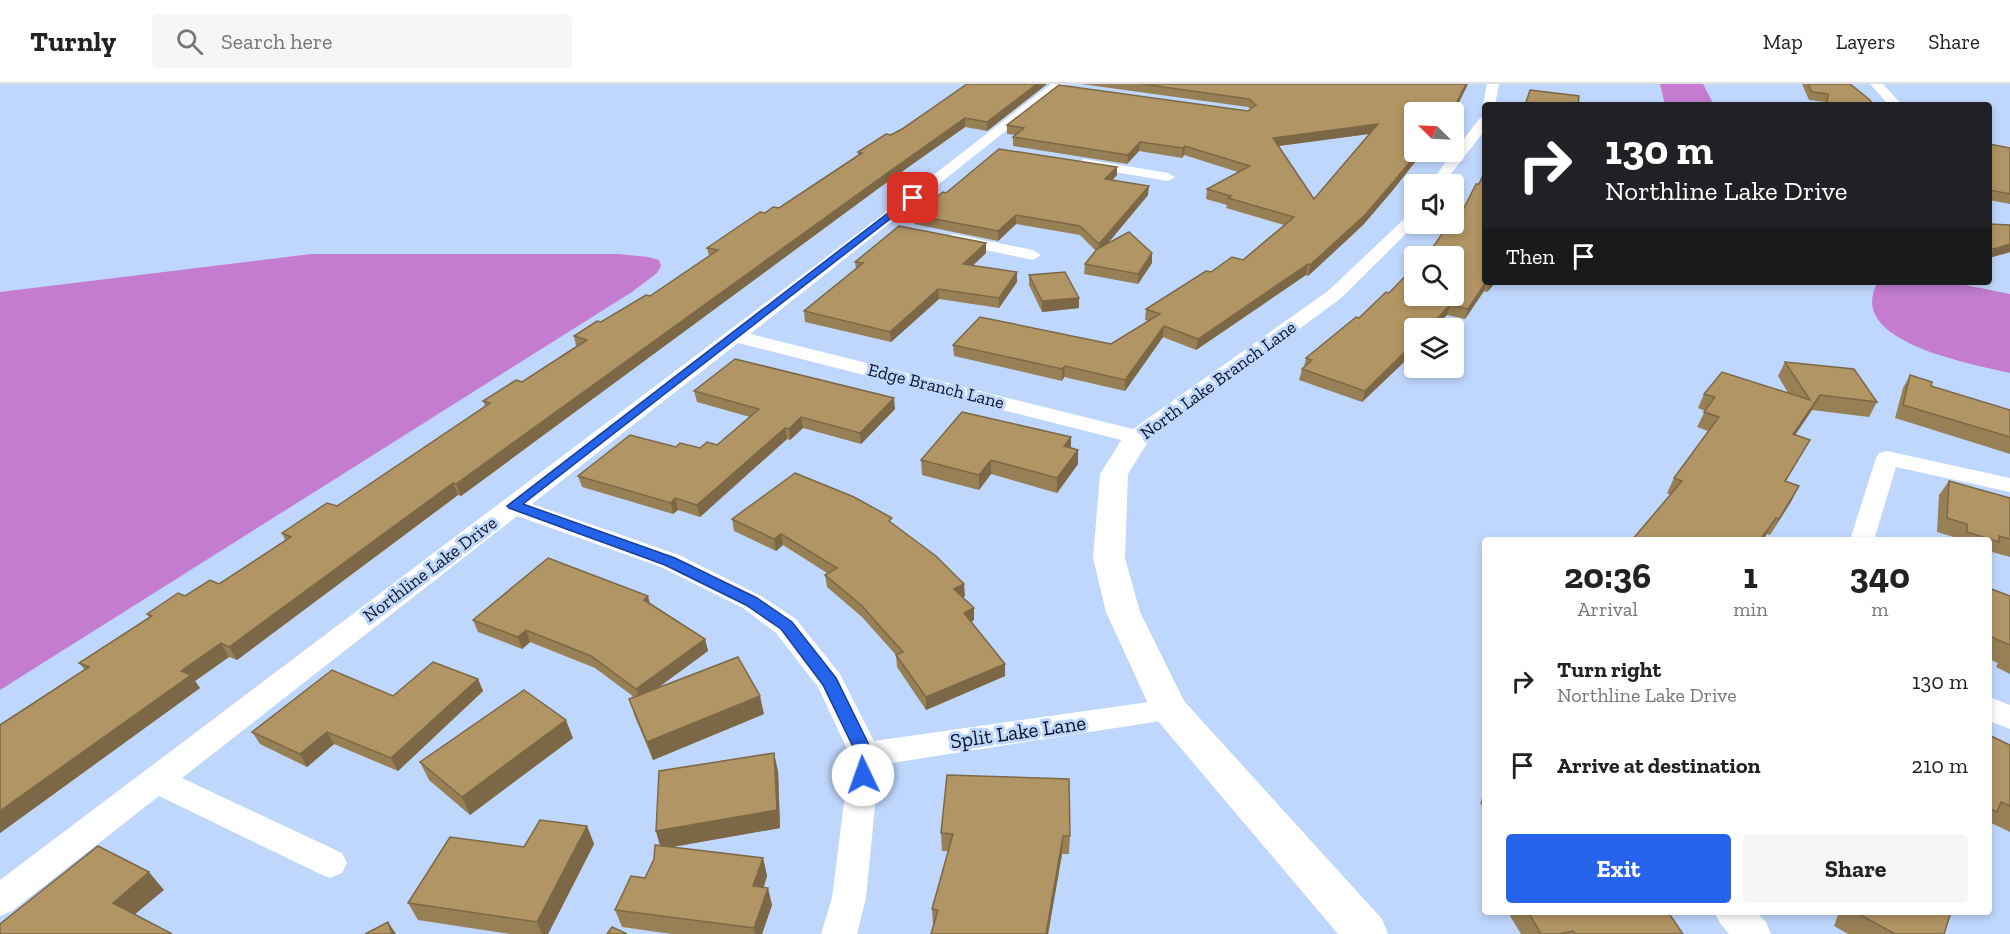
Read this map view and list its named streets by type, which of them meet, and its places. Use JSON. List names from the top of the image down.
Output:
{
  "streets": {
    "street": [
      "North Lake Branch Lane",
      "Edge Branch Lane",
      "Northline Lake Drive",
      "Split Lake Lane"
    ]
  },
  "crossings": [
    ["North Lake Branch Lane", "Edge Branch Lane"],
    ["North Lake Branch Lane", "Split Lake Lane"],
    ["Edge Branch Lane", "Northline Lake Drive"]
  ],
  "north": "top left",
  "page": {
    "header": "Turnly",
    "search": "Search here",
    "nav": ["Map", "Layers", "Share"],
    "turn": ["130 m", "Northline Lake Drive"],
    "then": "Then",
    "eta": [
      "20:36",
      "Arrival",
      "1",
      "min",
      "340",
      "m"
    ],
    "list": [
      {
        "name": "Turn right",
        "note": "Northline Lake Drive",
        "value": "130 m"
      },
      {
        "name": "Arrive at destination",
        "value": "210 m"
      }
    ],
    "buttons": ["Exit", "Share"]
  }
}
